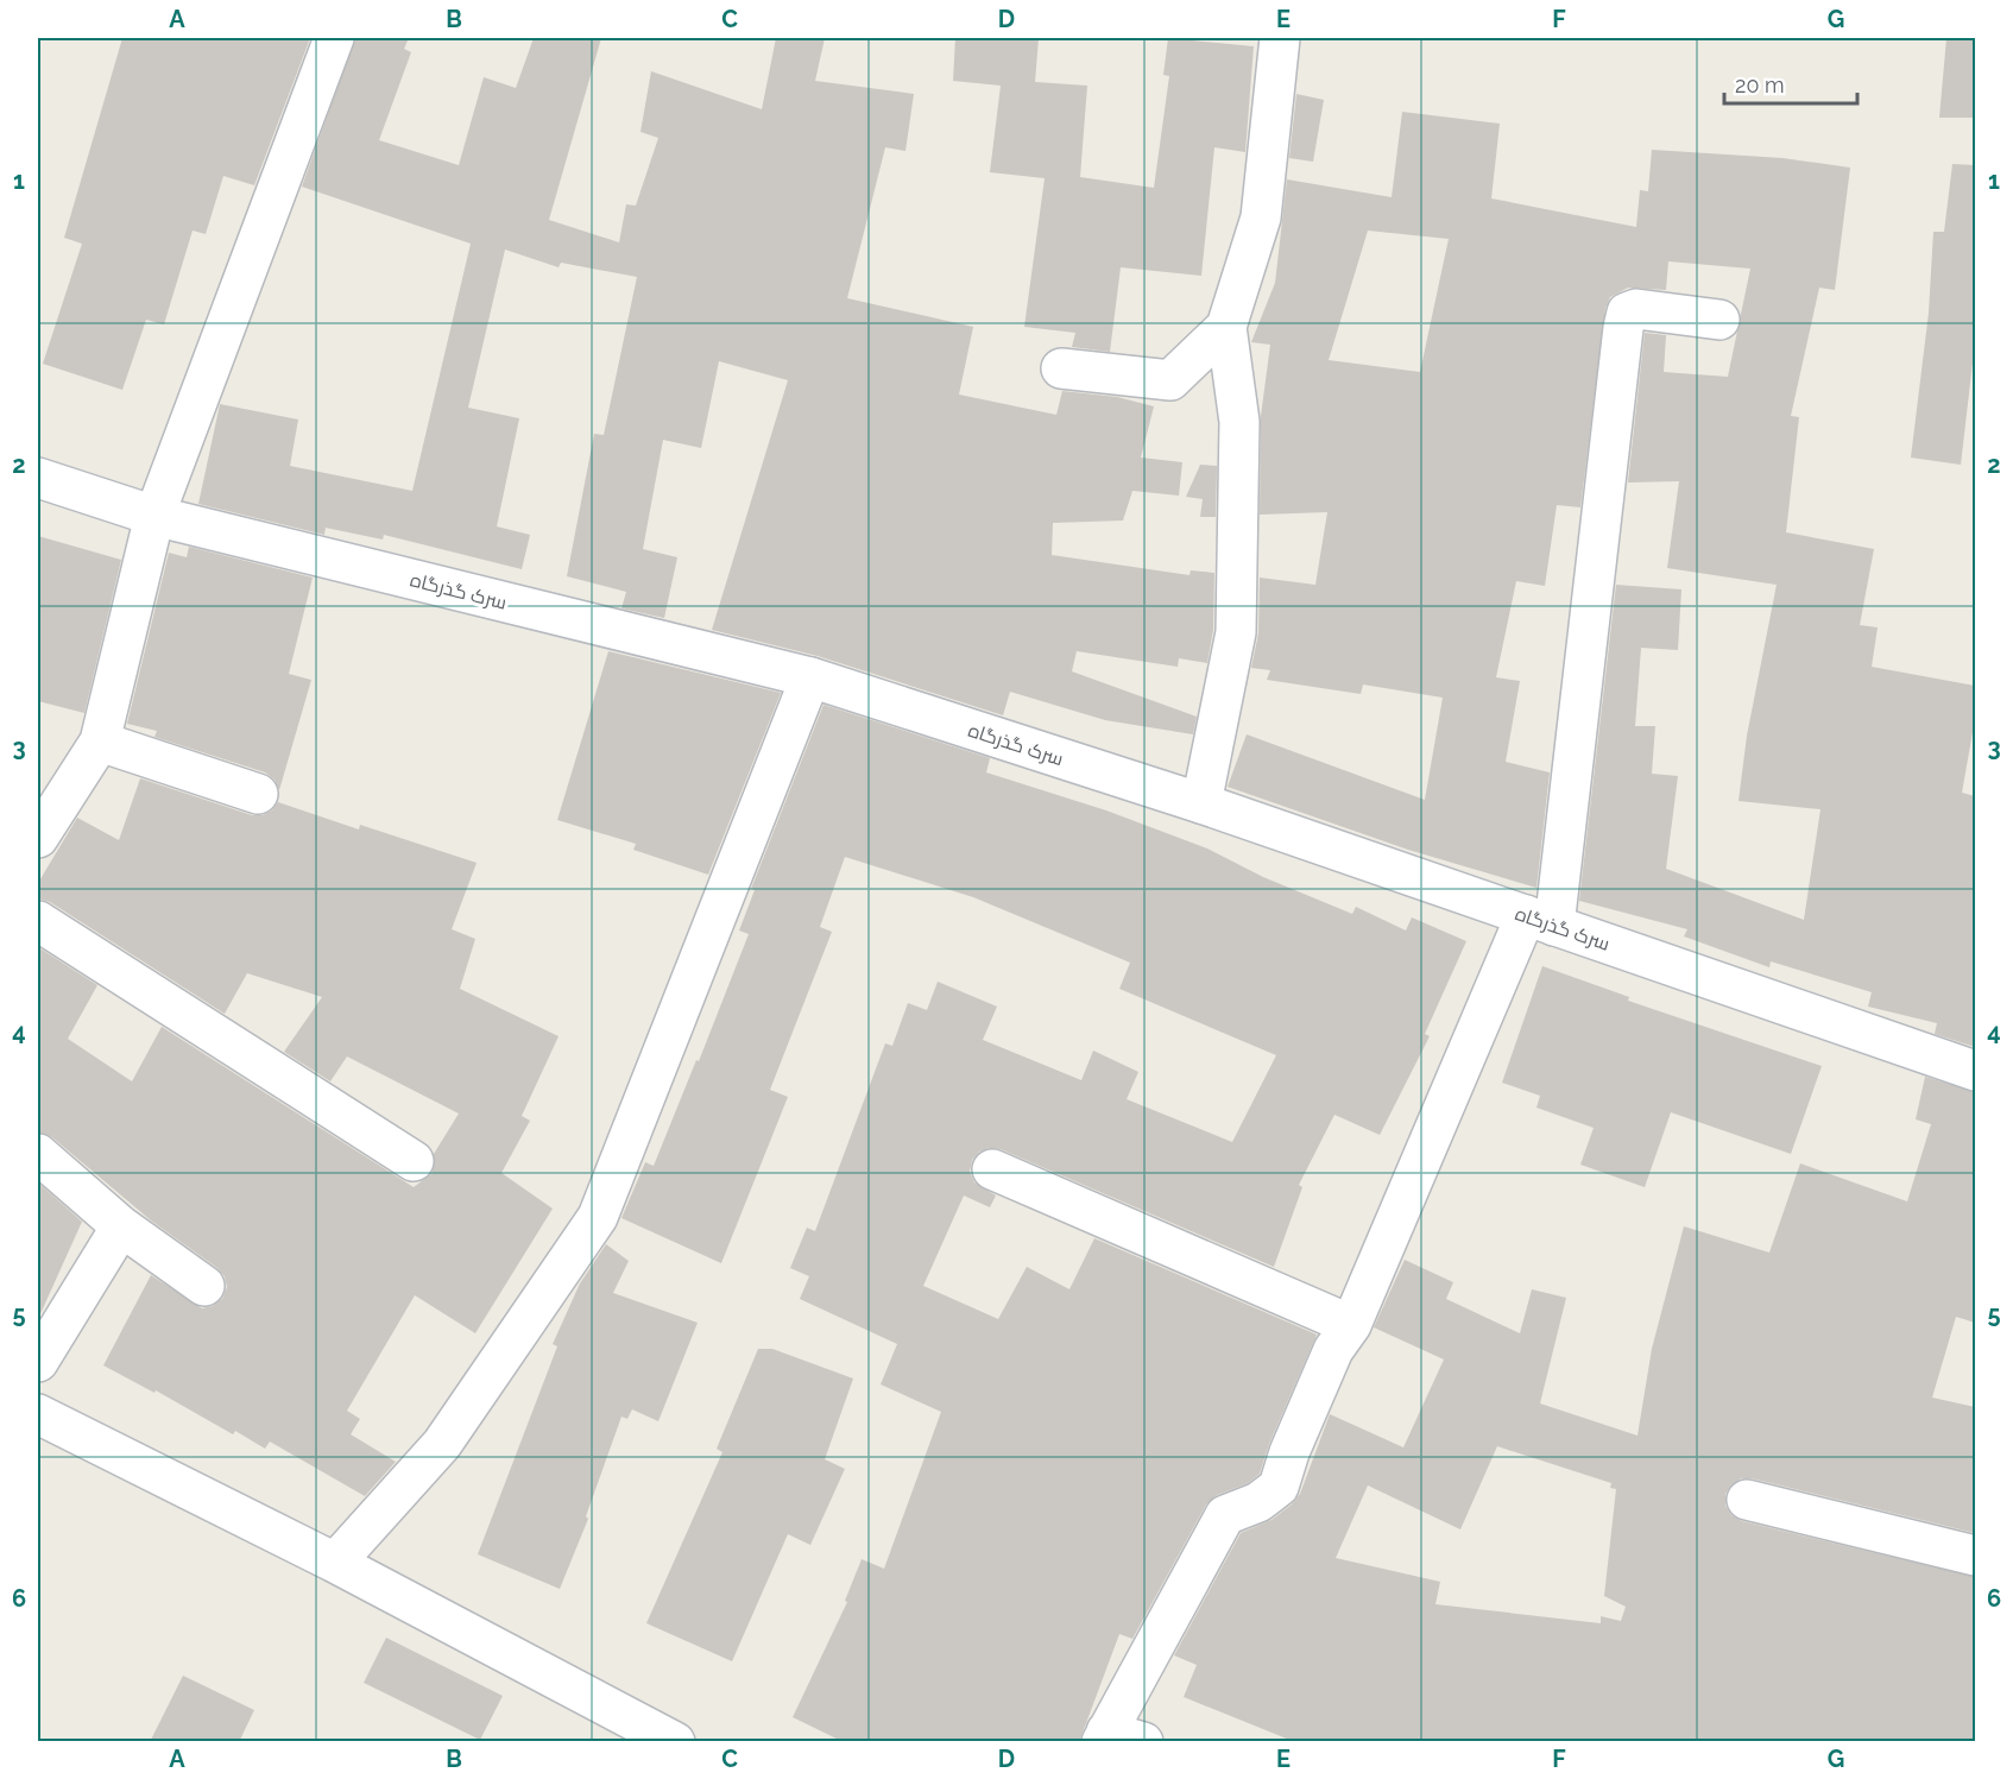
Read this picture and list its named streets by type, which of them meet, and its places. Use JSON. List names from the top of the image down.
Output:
{
  "streets": {
    "street": ["سرک گذرگاه"]
  },
  "scale_bar": "20 m",
  "grid": {
    "columns": [
      "A",
      "B",
      "C",
      "D",
      "E",
      "F",
      "G"
    ],
    "rows": [
      "1",
      "2",
      "3",
      "4",
      "5",
      "6"
    ]
  }
}
